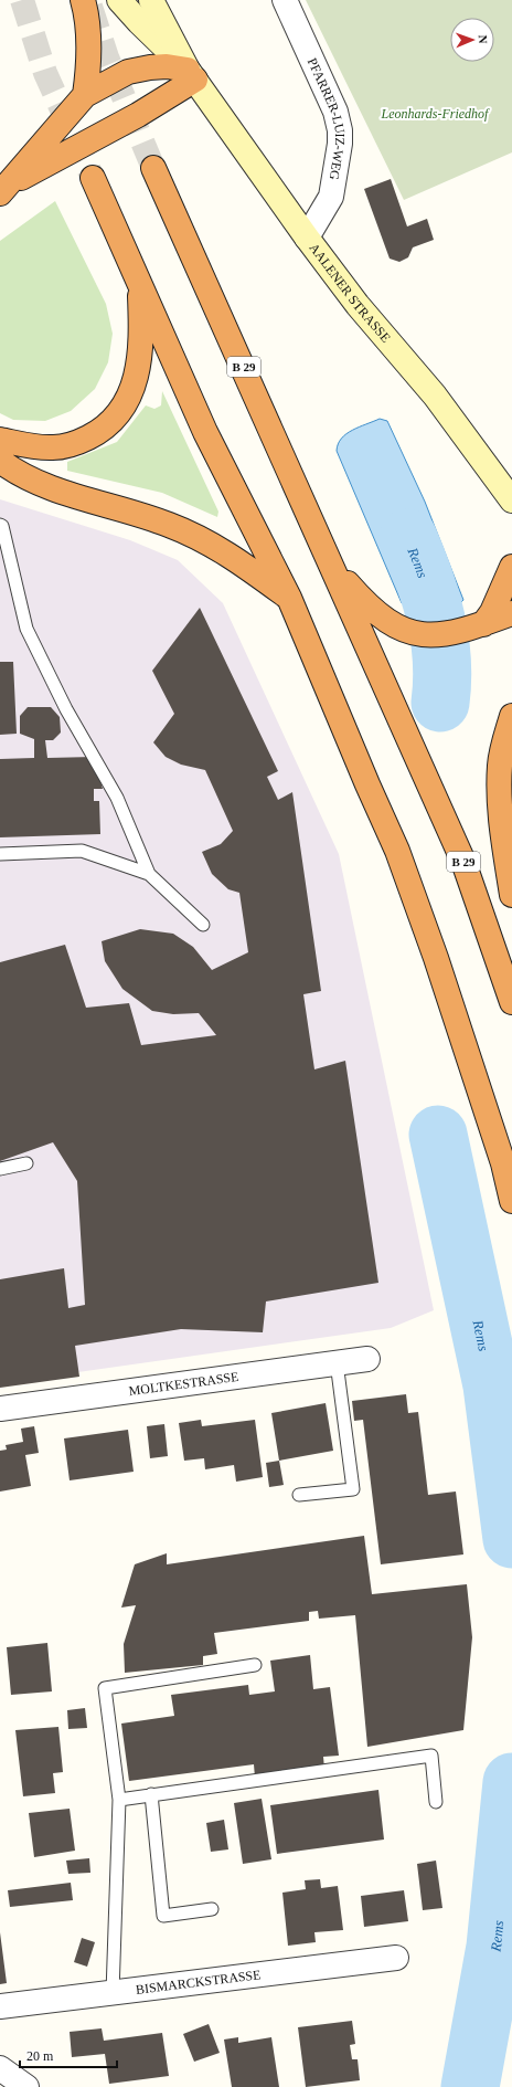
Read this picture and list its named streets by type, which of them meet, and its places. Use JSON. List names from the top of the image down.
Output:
{
  "streets": {
    "highway": ["B 29"],
    "main road": ["AALENER STRASSE"],
    "street": ["PFARRER-LUIZ-WEG", "MOLTKESTRASSE", "BISMARCKSTRASSE"]
  },
  "crossings": [
    ["PFARRER-LUIZ-WEG", "AALENER STRASSE"]
  ],
  "water": ["Rems"],
  "parks": ["Leonhards-Friedhof"],
  "scale_bar": "20 m",
  "north": "right"
}
